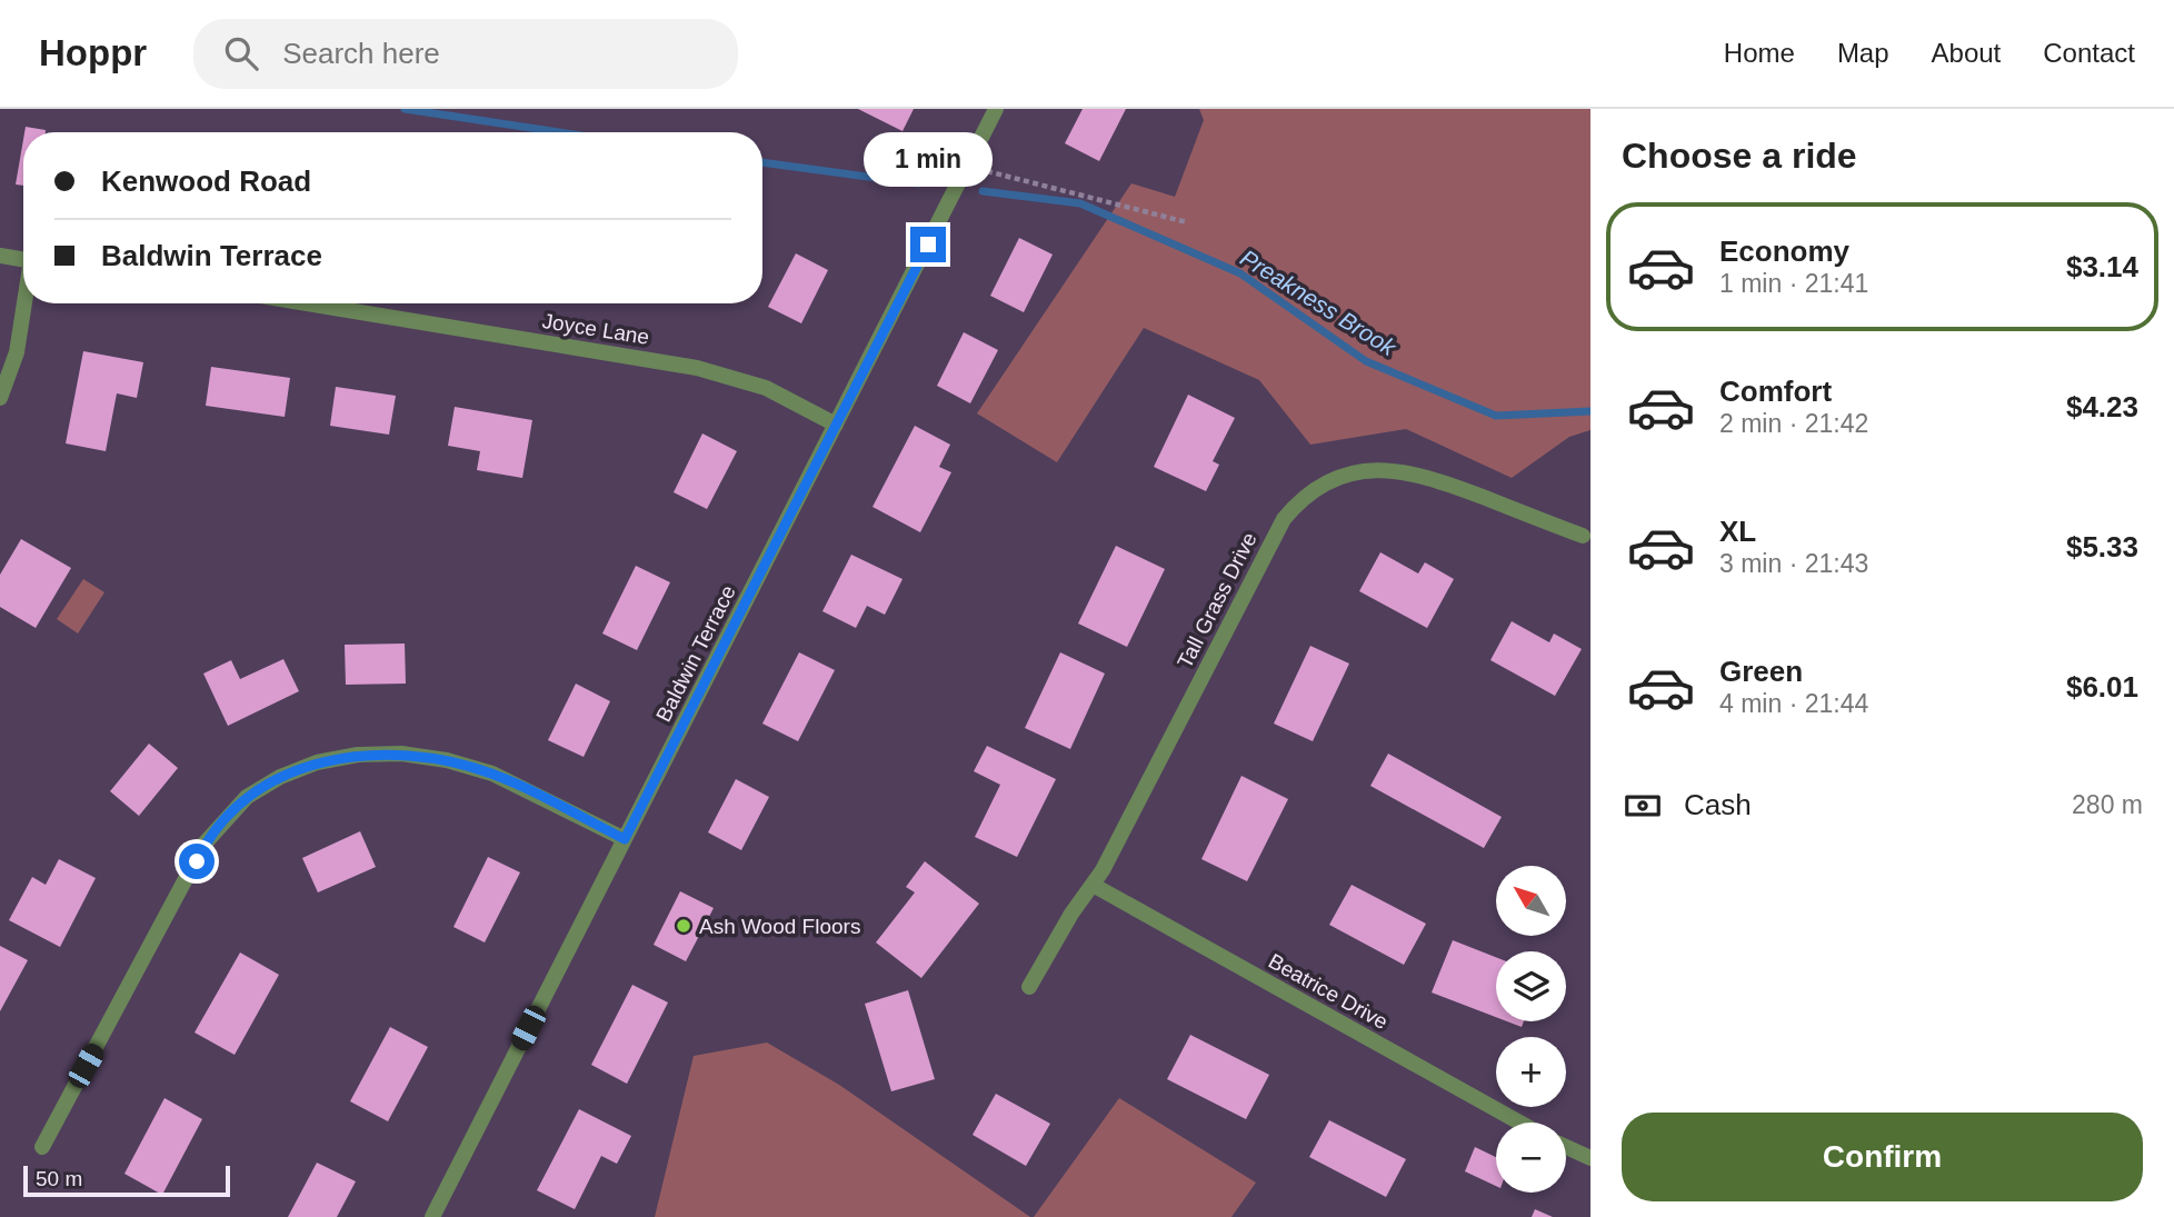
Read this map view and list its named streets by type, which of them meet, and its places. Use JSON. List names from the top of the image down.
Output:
{
  "streets": {
    "street": [
      "Joyce Lane",
      "Tall Grass Drive",
      "Baldwin Terrace",
      "Beatrice Drive"
    ]
  },
  "crossings": [
    ["Joyce Lane", "Baldwin Terrace"],
    ["Tall Grass Drive", "Beatrice Drive"]
  ],
  "water": ["Preakness Brook"],
  "places": ["Ash Wood Floors"],
  "scale_bar": "50 m",
  "north": "top left",
  "page": {
    "header": "Hoppr",
    "search": "Search here",
    "nav": [
      "Home",
      "Map",
      "About",
      "Contact"
    ],
    "heading": "Choose a ride",
    "bubble": "1 min",
    "banner": ["Kenwood Road", "Baldwin Terrace"],
    "list": [
      {
        "name": "Economy",
        "note": "1 min · 21:41",
        "value": "$3.14"
      },
      {
        "name": "Comfort",
        "note": "2 min · 21:42",
        "value": "$4.23"
      },
      {
        "name": "XL",
        "note": "3 min · 21:43",
        "value": "$5.33"
      },
      {
        "name": "Green",
        "note": "4 min · 21:44",
        "value": "$6.01"
      }
    ],
    "pay": ["Cash", "280 m"],
    "map_buttons": ["+", "−"],
    "buttons": "Confirm",
    "scale": "50 m"
  }
}
